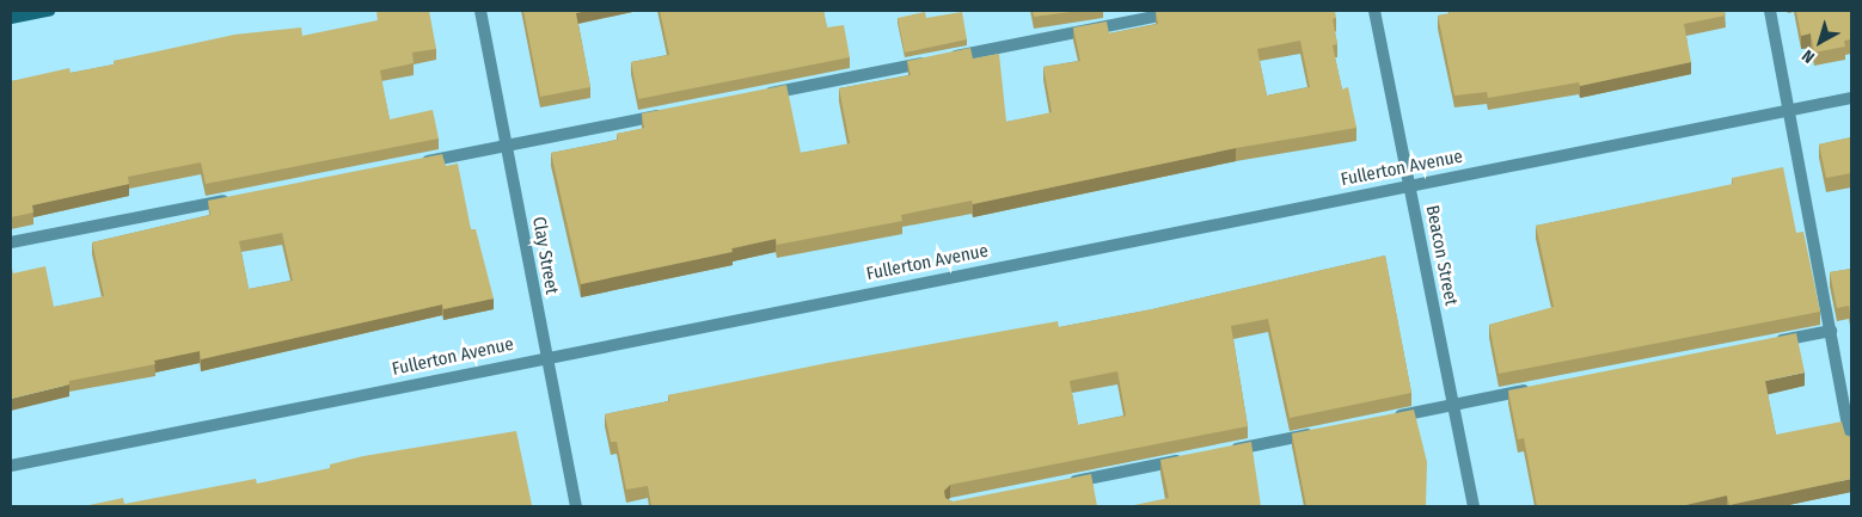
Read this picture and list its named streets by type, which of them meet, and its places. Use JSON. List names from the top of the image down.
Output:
{
  "streets": {
    "street": ["Fullerton Avenue", "Clay Street", "Beacon Street"]
  },
  "crossings": [
    ["Fullerton Avenue", "Clay Street"],
    ["Fullerton Avenue", "Beacon Street"]
  ],
  "north": "bottom left"
}
